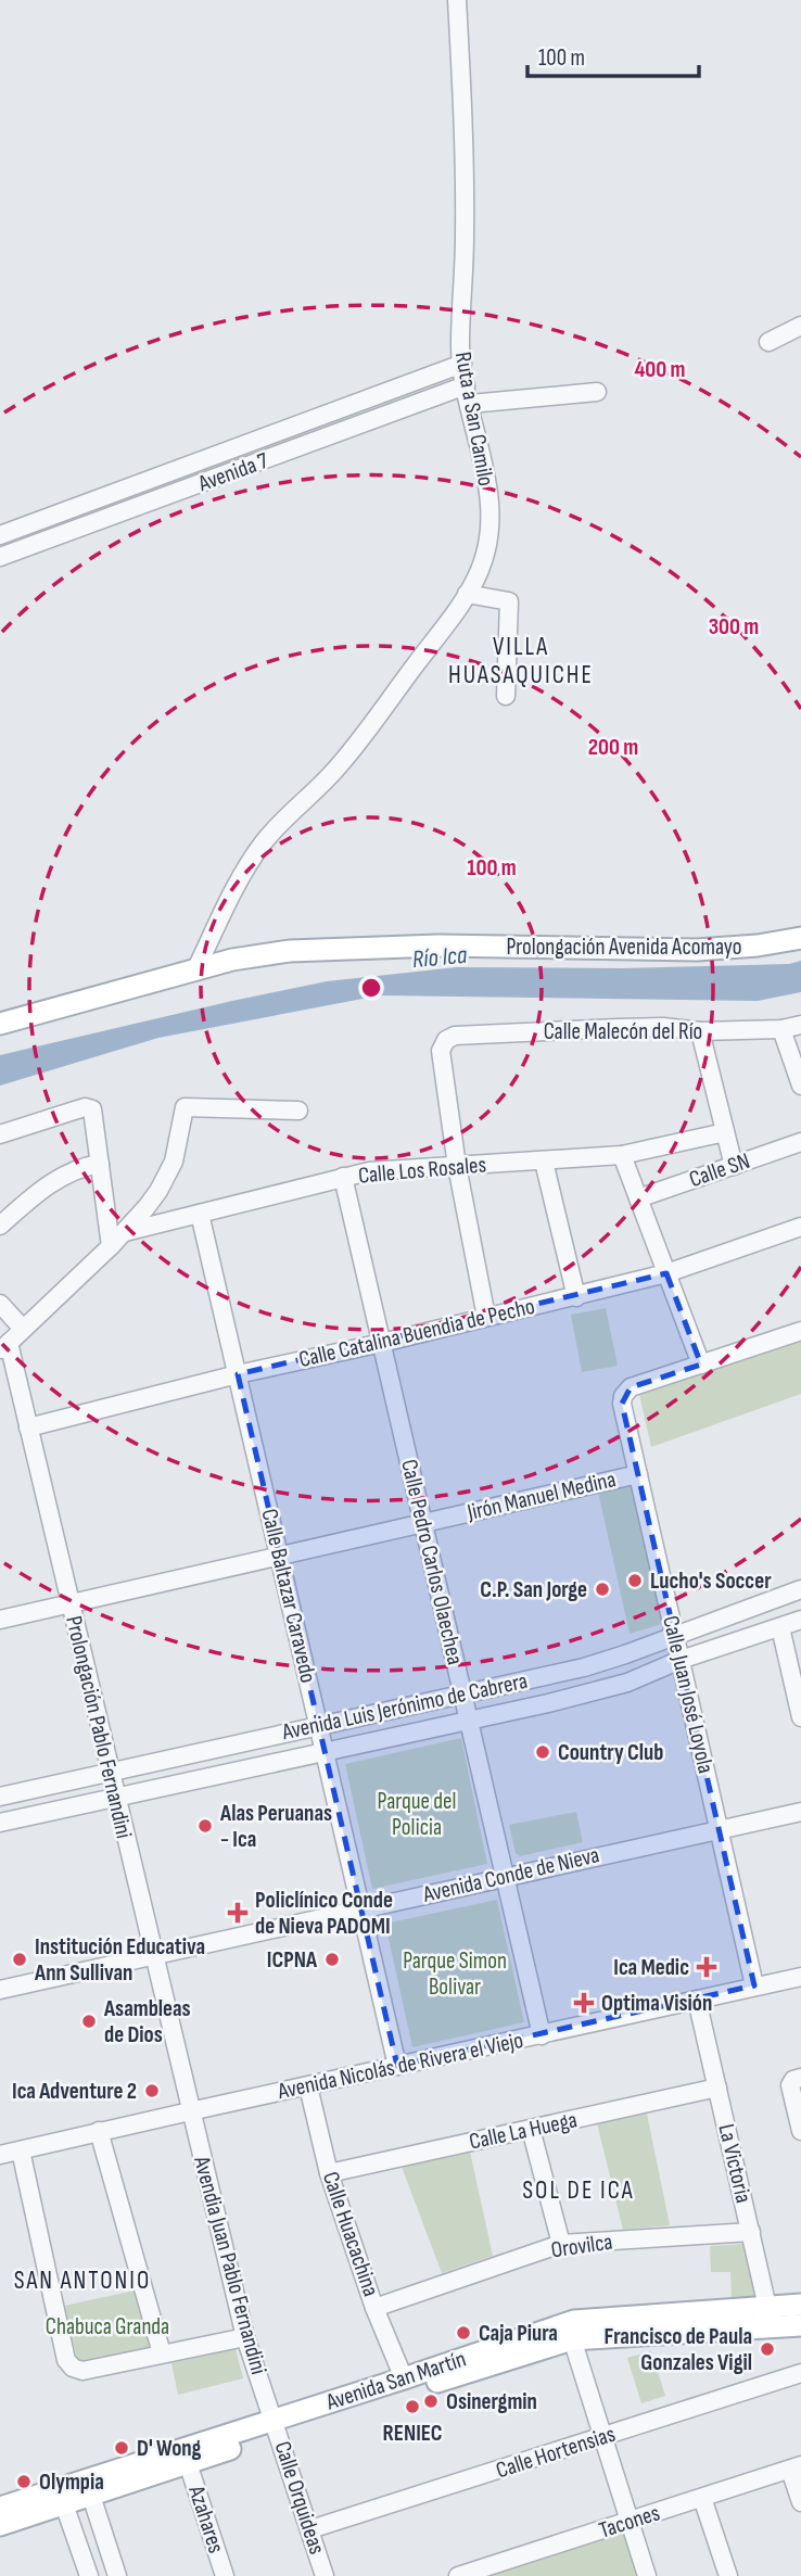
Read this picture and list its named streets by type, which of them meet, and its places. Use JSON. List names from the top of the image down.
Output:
{
  "streets": {
    "main road": ["Prolongación Avenida Acomayo", "Avenida San Martín"],
    "street": [
      "Ruta a San Camilo",
      "Avenida 7",
      "Calle Malecón del Río",
      "Calle Los Rosales",
      "Calle SN",
      "Calle Catalina Buendia de Pecho",
      "Jirón Manuel Medina",
      "Calle Pedro Carlos Olaechea",
      "Calle Baltazar Caravedo",
      "Calle Juan José Loyola",
      "Avenida Luis Jerónimo de Cabrera",
      "Prolongación Pablo Fernandini",
      "Avenida Conde de Nieva",
      "Avenida Nicolás de Rivera el Viejo",
      "Calle La Huega",
      "La Victoria",
      "Calle Huacachina",
      "Orovilca",
      "Avendia Juan Pablo Fernandini",
      "Calle Hortensias",
      "Calle Orquideas",
      "Azahares",
      "Tacones"
    ]
  },
  "crossings": [
    ["Ruta a San Camilo", "Avenida 7"],
    ["Ruta a San Camilo", "Prolongación Avenida Acomayo"],
    ["Calle Malecón del Río", "Calle Los Rosales"],
    ["Calle Los Rosales", "Calle Pedro Carlos Olaechea"],
    ["Calle Los Rosales", "Calle Baltazar Caravedo"],
    ["Calle Catalina Buendia de Pecho", "Calle Pedro Carlos Olaechea"],
    ["Calle Catalina Buendia de Pecho", "Calle Baltazar Caravedo"],
    ["Calle Catalina Buendia de Pecho", "Prolongación Pablo Fernandini"],
    ["Jirón Manuel Medina", "Calle Pedro Carlos Olaechea"],
    ["Jirón Manuel Medina", "Calle Baltazar Caravedo"],
    ["Jirón Manuel Medina", "Calle Juan José Loyola"],
    ["Jirón Manuel Medina", "Prolongación Pablo Fernandini"],
    ["Calle Pedro Carlos Olaechea", "Avenida Luis Jerónimo de Cabrera"],
    ["Calle Pedro Carlos Olaechea", "Avenida Conde de Nieva"],
    ["Calle Pedro Carlos Olaechea", "Avenida Nicolás de Rivera el Viejo"],
    ["Calle Baltazar Caravedo", "Avenida Luis Jerónimo de Cabrera"],
    ["Calle Baltazar Caravedo", "Avenida Conde de Nieva"],
    ["Calle Baltazar Caravedo", "Avenida Nicolás de Rivera el Viejo"],
    ["Calle Juan José Loyola", "Avenida Luis Jerónimo de Cabrera"],
    ["Calle Juan José Loyola", "Avenida Conde de Nieva"],
    ["Calle Juan José Loyola", "Avenida Nicolás de Rivera el Viejo"],
    ["Avenida Luis Jerónimo de Cabrera", "Prolongación Pablo Fernandini"],
    ["Prolongación Pablo Fernandini", "Avenida Conde de Nieva"],
    ["Prolongación Pablo Fernandini", "Avenida Nicolás de Rivera el Viejo"],
    ["Prolongación Pablo Fernandini", "Avendia Juan Pablo Fernandini"],
    ["Avenida Nicolás de Rivera el Viejo", "La Victoria"],
    ["Avenida Nicolás de Rivera el Viejo", "Calle Huacachina"],
    ["Avenida Nicolás de Rivera el Viejo", "Avendia Juan Pablo Fernandini"],
    ["Calle La Huega", "La Victoria"],
    ["Calle La Huega", "Calle Huacachina"],
    ["La Victoria", "Orovilca"],
    ["La Victoria", "Avenida San Martín"],
    ["Calle Huacachina", "Orovilca"],
    ["Calle Huacachina", "Avenida San Martín"],
    ["Avendia Juan Pablo Fernandini", "Avenida San Martín"],
    ["Avendia Juan Pablo Fernandini", "Calle Orquideas"],
    ["Avenida San Martín", "Calle Orquideas"],
    ["Avenida San Martín", "Azahares"],
    ["Calle Hortensias", "Calle Orquideas"]
  ],
  "districts": ["VILLA HUASAQUICHE", "SOL DE ICA", "SAN ANTONIO"],
  "water": ["Río Ica"],
  "parks": ["Parque del Policia", "Parque Simon Bolivar", "Chabuca Granda"],
  "places": {
    "other": [
      "Lucho's Soccer",
      "C.P. San Jorge",
      "Country Club",
      "Alas Peruanas - Ica",
      "Institución Educativa Ann Sullivan",
      "ICPNA",
      "Asambleas de Dios",
      "Ica Adventure 2",
      "Caja Piura",
      "Francisco de Paula Gonzales Vigil",
      "Osinergmin",
      "RENIEC",
      "D' Wong",
      "Olympia"
    ],
    "health": ["Policlínico Conde de Nieva PADOMI", "Ica Medic", "Optima Visión"]
  },
  "scale_bar": "100 m",
  "rings": [
    "400 m",
    "300 m",
    "200 m",
    "100 m"
  ]
}
